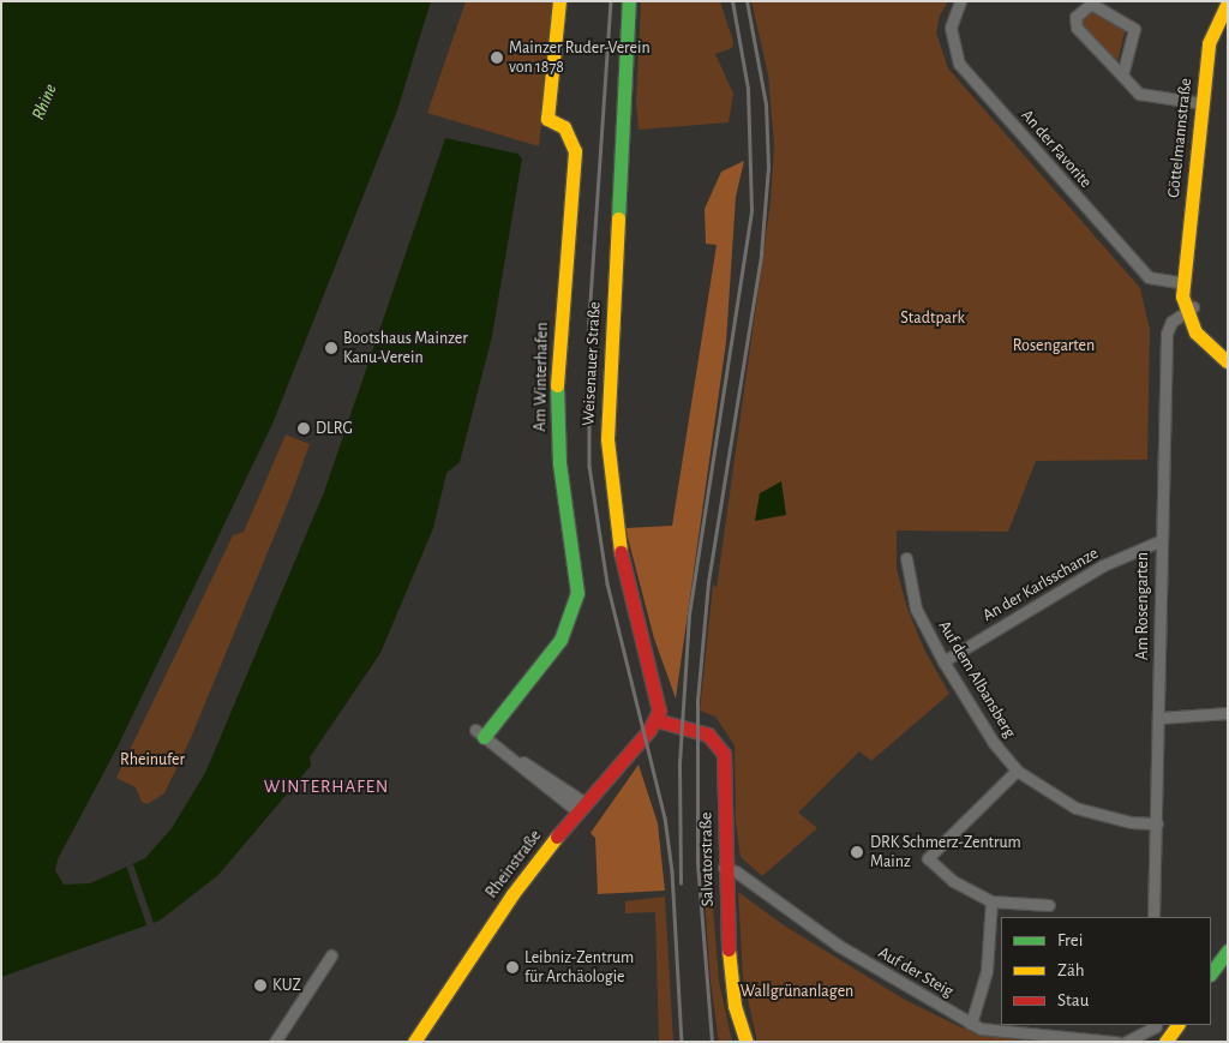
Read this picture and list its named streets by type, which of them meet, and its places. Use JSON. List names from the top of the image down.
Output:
{
  "streets": {
    "street": [
      "Göttelmannstraße",
      "An der Favorite",
      "Weisenauer Straße",
      "Am Winterhafen",
      "An der Karlsschanze",
      "Am Rosengarten",
      "Auf dem Albansberg",
      "Salvatorstraße",
      "Rheinstraße",
      "Auf der Steig"
    ]
  },
  "crossings": [
    ["Göttelmannstraße", "An der Favorite"],
    ["Göttelmannstraße", "Am Rosengarten"],
    ["Weisenauer Straße", "Salvatorstraße"],
    ["Weisenauer Straße", "Rheinstraße"],
    ["An der Karlsschanze", "Am Rosengarten"],
    ["An der Karlsschanze", "Auf dem Albansberg"],
    ["Am Rosengarten", "Auf dem Albansberg"],
    ["Salvatorstraße", "Rheinstraße"],
    ["Salvatorstraße", "Auf der Steig"]
  ],
  "districts": ["WINTERHAFEN"],
  "water": ["Rhine"],
  "parks": [
    "Stadtpark",
    "Rosengarten",
    "Rheinufer",
    "Wallgrünanlagen"
  ],
  "places": [
    "Mainzer Ruder-Verein von 1878",
    "Bootshaus Mainzer Kanu-Verein",
    "DLRG",
    "DRK Schmerz-Zentrum Mainz",
    "Leibniz-Zentrum für Archäologie",
    "KUZ"
  ],
  "legend": ["Frei", "Zäh", "Stau"]
}
